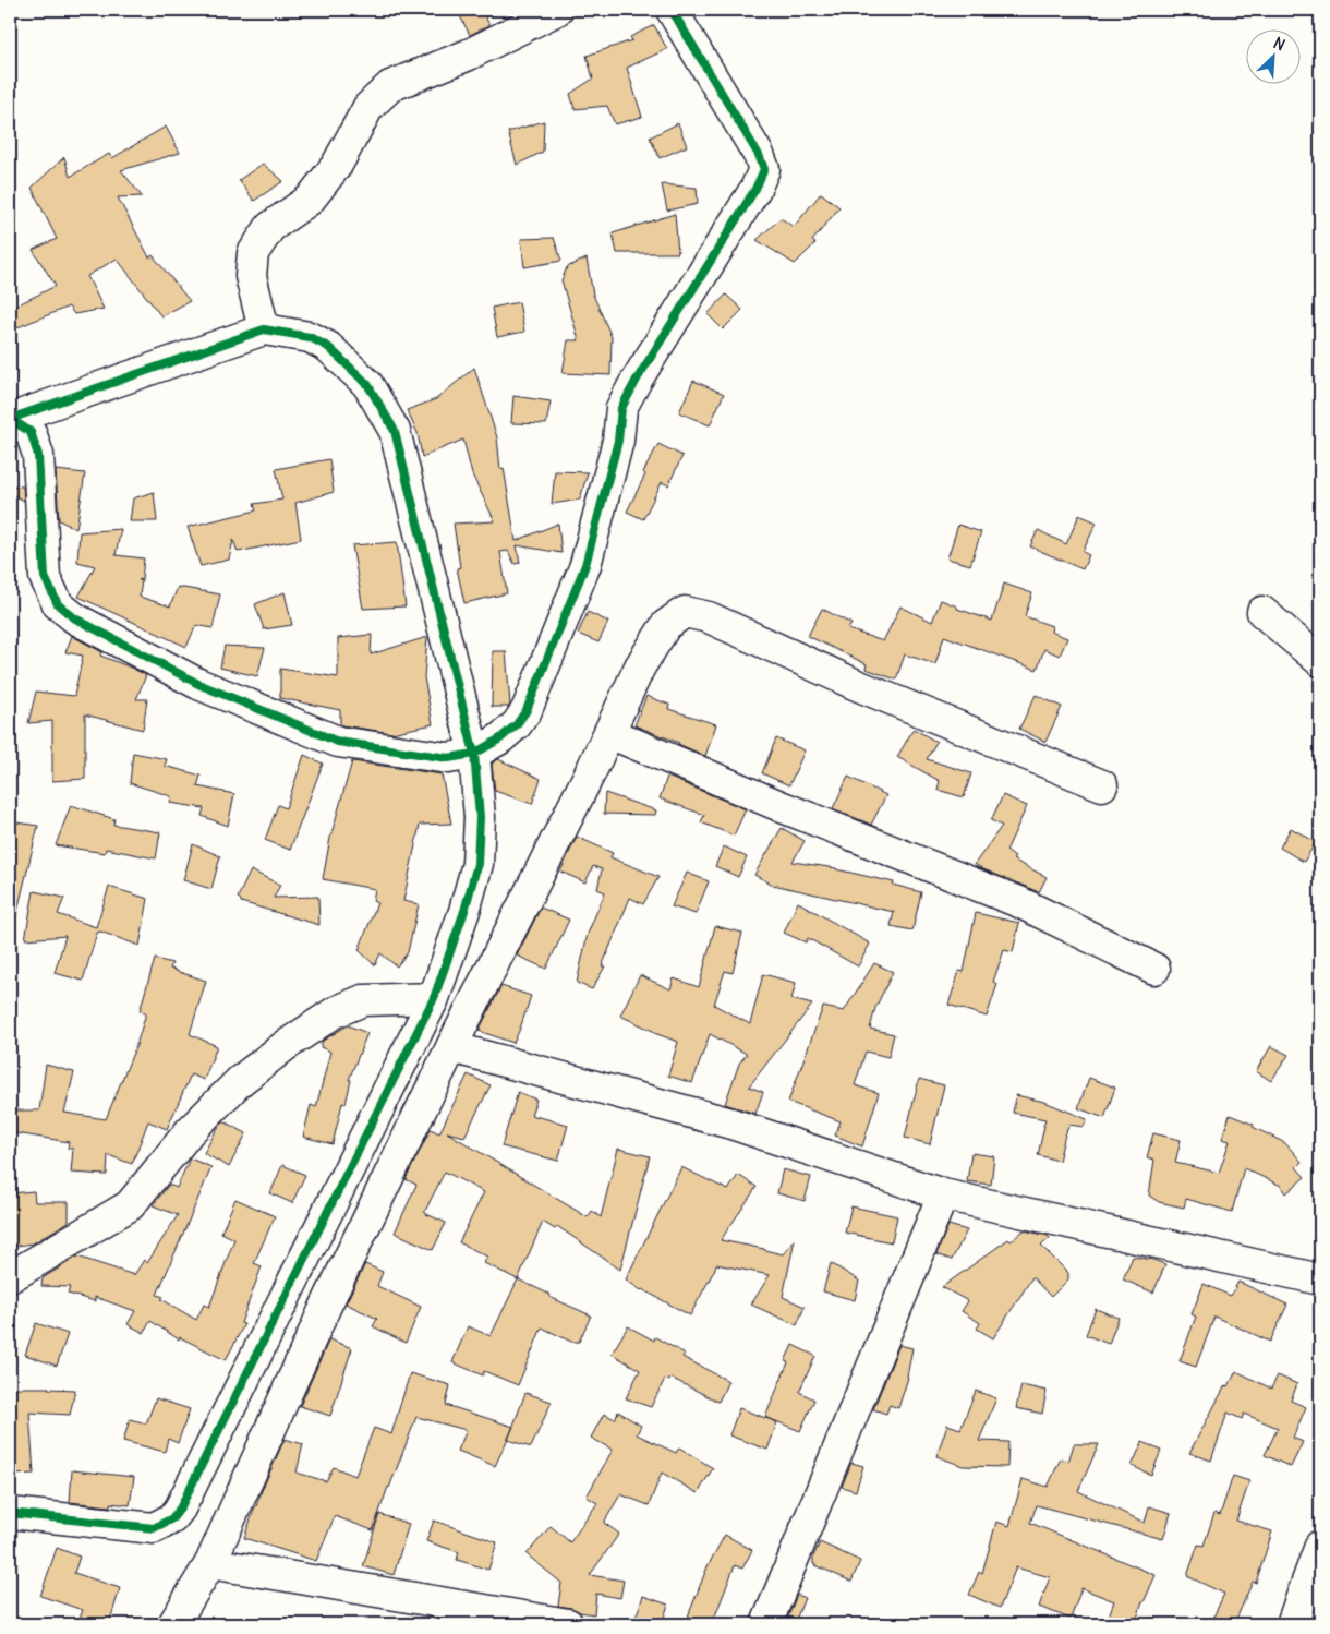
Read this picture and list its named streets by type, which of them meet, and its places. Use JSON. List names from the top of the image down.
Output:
{
  "north": "top right"
}
